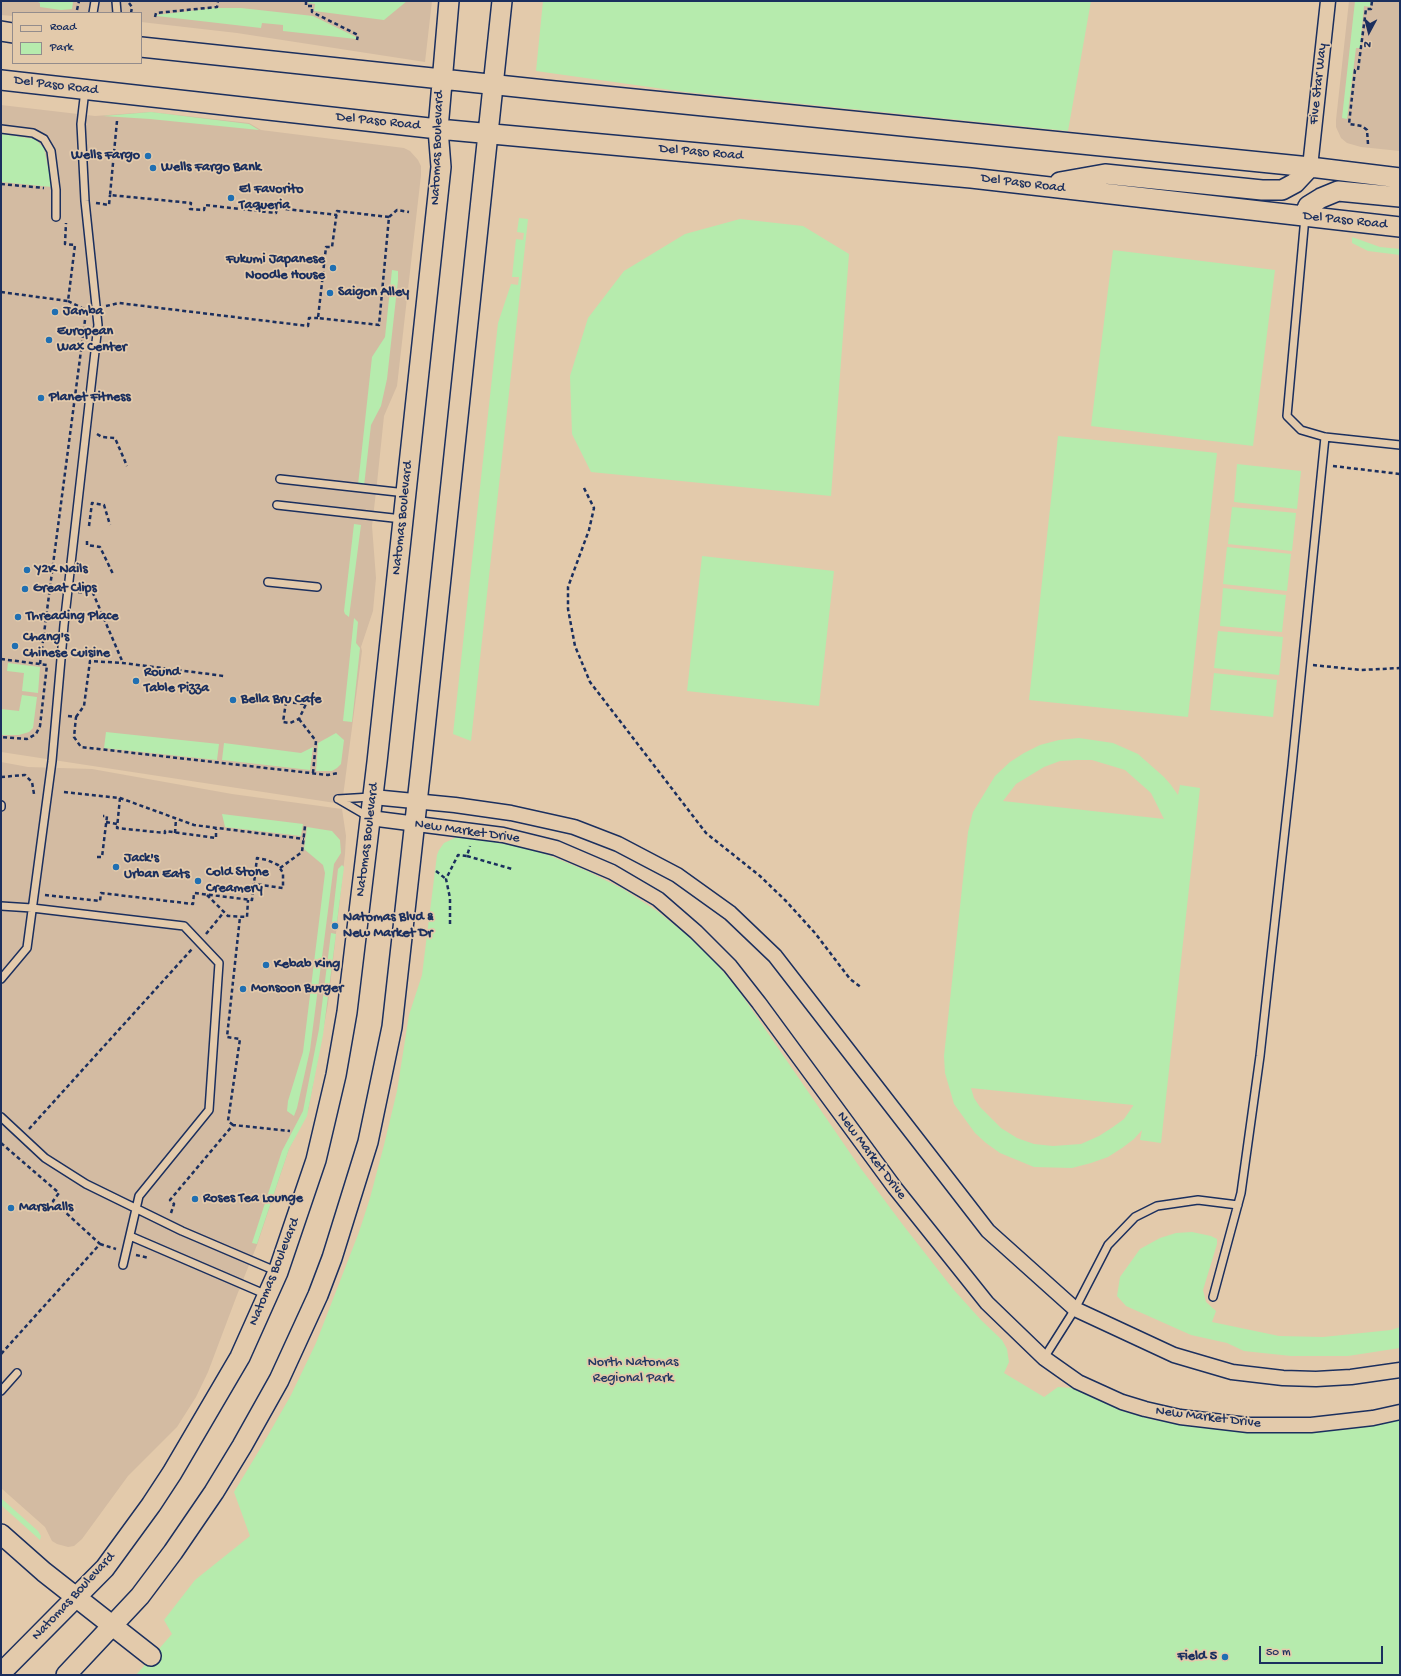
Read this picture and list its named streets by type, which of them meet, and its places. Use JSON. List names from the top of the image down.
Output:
{
  "streets": {
    "main road": ["Del Paso Road", "Natomas Boulevard"],
    "street": ["Five Star Way", "New Market Drive"]
  },
  "crossings": [
    ["Del Paso Road", "Natomas Boulevard"],
    ["Natomas Boulevard", "New Market Drive"]
  ],
  "parks": ["North Natomas Regional Park"],
  "places": [
    "Wells Fargo",
    "Wells Fargo Bank",
    "El Favorito Taqueria",
    "Fukumi Japanese Noodle House",
    "Saigon Alley",
    "Jamba",
    "European Wax Center",
    "Planet Fitness",
    "Y2K Nails",
    "Great Clips",
    "Threading Place",
    "Chang's Chinese Cuisine",
    "Round Table Pizza",
    "Bella Bru Cafe",
    "Jack's Urban Eats",
    "Cold Stone Creamery",
    "Natomas Blvd & New Market Dr",
    "Kebab King",
    "Monsoon Burger",
    "Roses Tea Lounge",
    "Marshalls",
    "Field 5"
  ],
  "legend": ["Road", "Park"],
  "scale_bar": "50 m",
  "north": "bottom"
}
